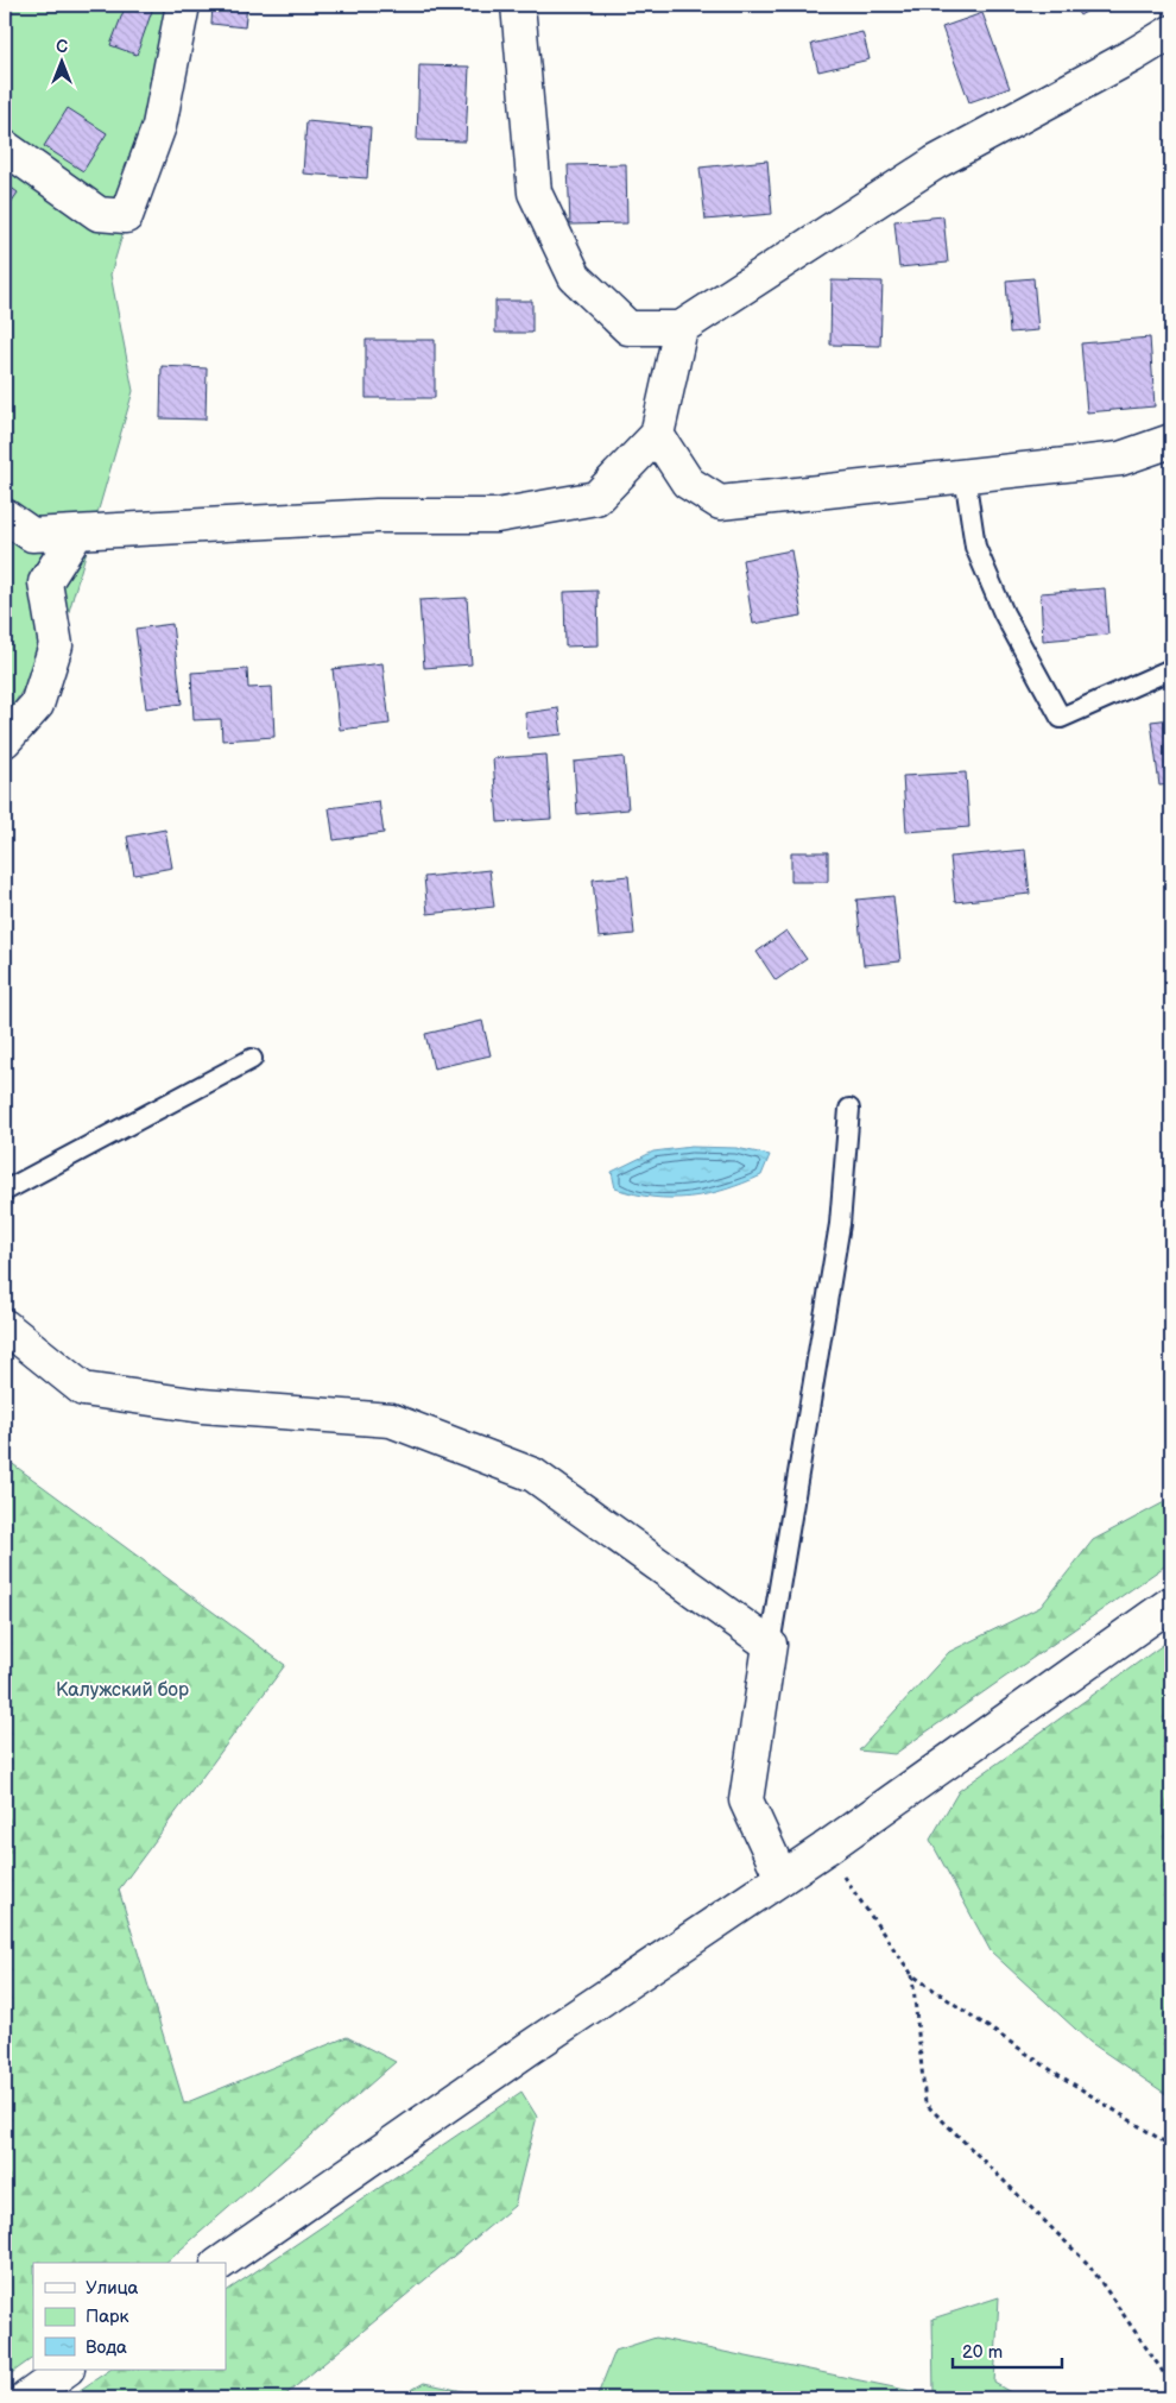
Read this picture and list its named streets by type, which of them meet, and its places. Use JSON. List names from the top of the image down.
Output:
{
  "parks": ["Калужский бор"],
  "legend": ["Улица", "Парк", "Вода"],
  "scale_bar": "20 m",
  "north": "top"
}
